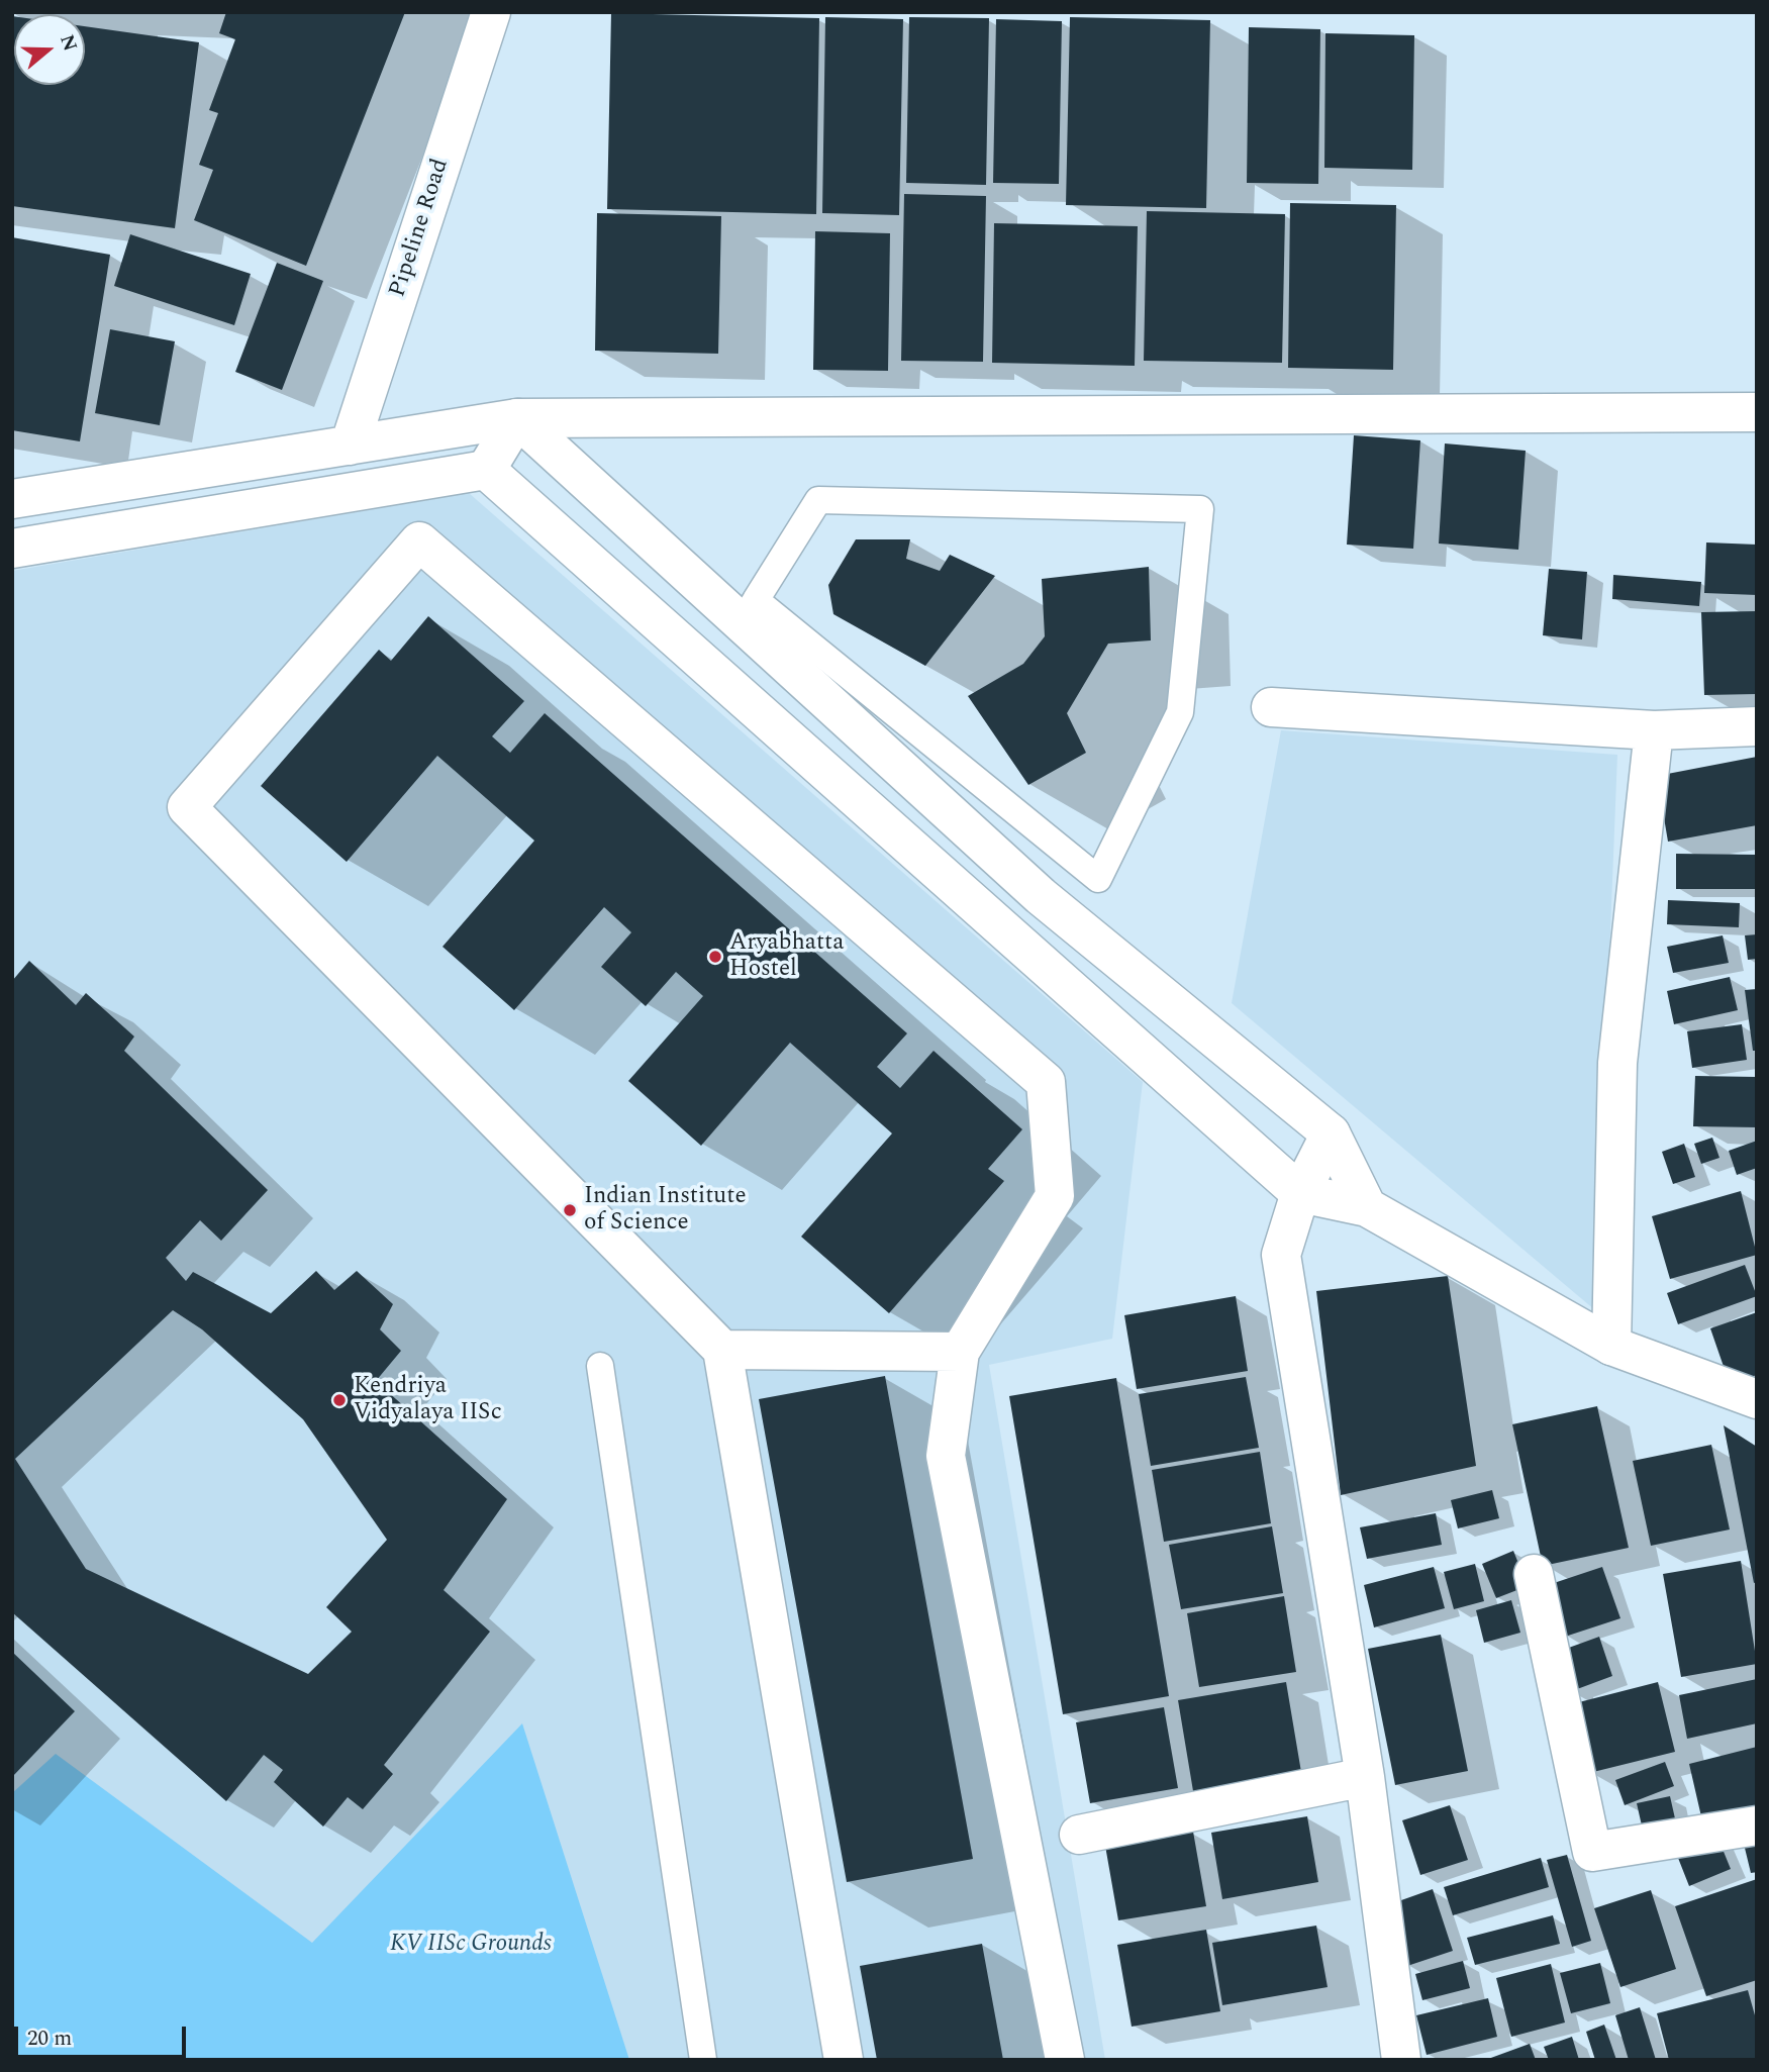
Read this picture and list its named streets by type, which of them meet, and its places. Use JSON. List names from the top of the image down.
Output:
{
  "streets": {
    "street": ["Pipeline Road"]
  },
  "parks": ["KV IISc Grounds"],
  "places": ["Aryabhatta Hostel", "Indian Institute of Science", "Kendriya Vidyalaya IISc"],
  "scale_bar": "20 m",
  "north": "right"
}
